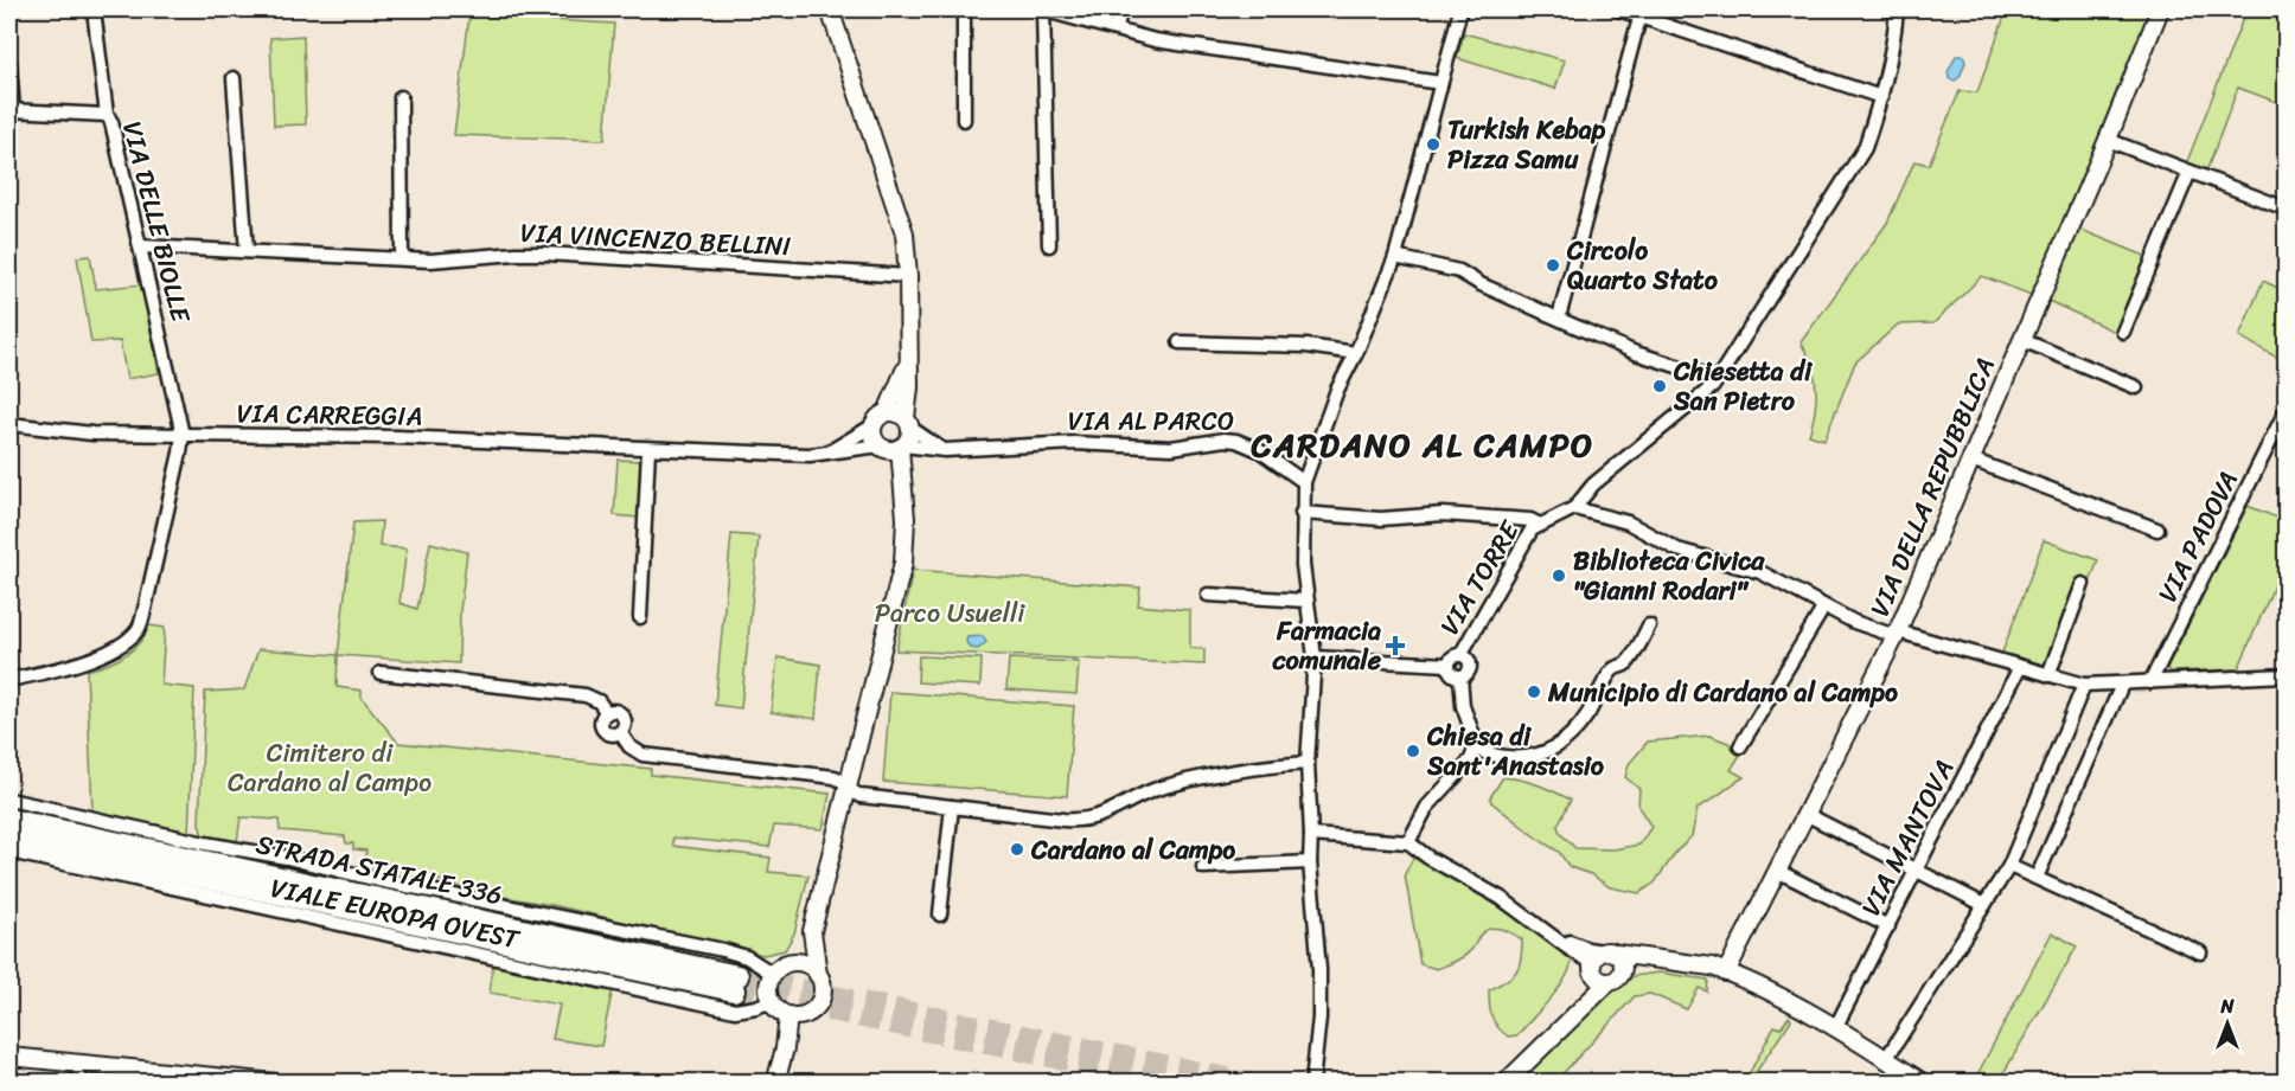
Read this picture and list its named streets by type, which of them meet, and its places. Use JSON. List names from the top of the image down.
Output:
{
  "streets": {
    "highway": ["STRADA STATALE 336"],
    "street": [
      "VIA DELLE BIOLLE",
      "VIA VINCENZO BELLINI",
      "VIA CARREGGIA",
      "VIA AL PARCO",
      "VIA DELLA REPUBBLICA",
      "VIA PADOVA",
      "VIA TORRE",
      "VIA MANTOVA",
      "VIALE EUROPA OVEST"
    ]
  },
  "crossings": [
    ["VIA DELLE BIOLLE", "VIA VINCENZO BELLINI"],
    ["VIA DELLE BIOLLE", "VIA CARREGGIA"],
    ["VIA CARREGGIA", "VIA AL PARCO"]
  ],
  "districts": ["CARDANO AL CAMPO"],
  "parks": ["Parco Usuelli", "Cimitero di Cardano al Campo"],
  "places": {
    "other": [
      "Turkish Kebap Pizza Samu",
      "Circolo Quarto Stato",
      "Chiesetta di San Pietro",
      "Biblioteca Civica \"Gianni Rodari\"",
      "Municipio di Cardano al Campo",
      "Chiesa di Sant'Anastasio",
      "Cardano al Campo"
    ],
    "health": ["Farmacia comunale"]
  },
  "north": "top"
}
